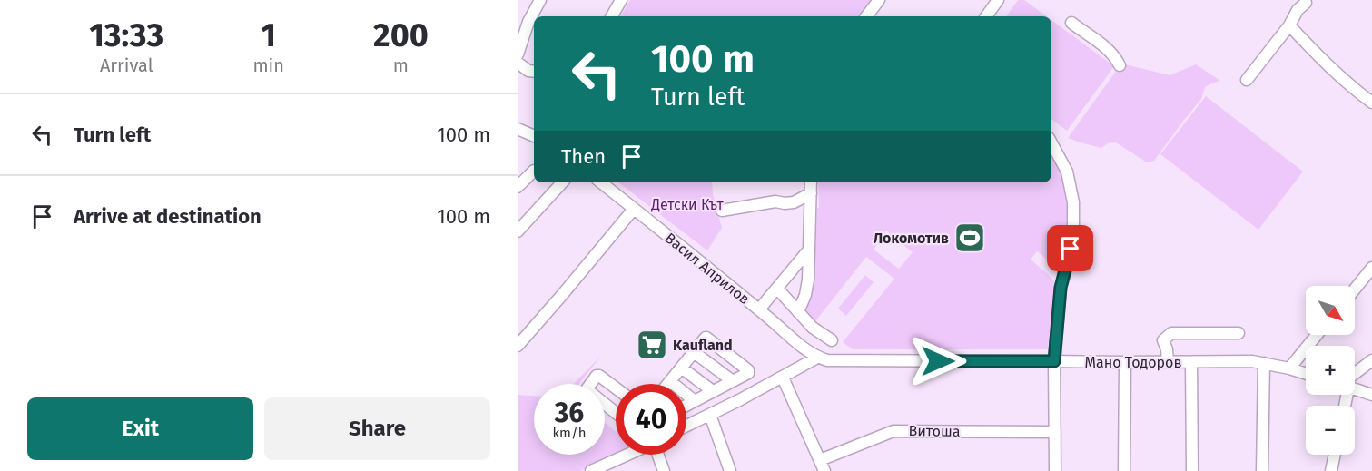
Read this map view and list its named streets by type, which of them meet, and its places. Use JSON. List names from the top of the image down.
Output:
{
  "streets": {
    "street": ["Васил Априлов", "Мано Тодоров", "Витоша"]
  },
  "crossings": [
    ["Васил Априлов", "Мано Тодоров"]
  ],
  "parks": ["Детски Кът"],
  "places": {
    "sports": ["Локомотив"],
    "supermarket": ["Kaufland"]
  },
  "north": "bottom right",
  "page": {
    "eta": [
      "13:33",
      "Arrival",
      "1",
      "min",
      "200",
      "m"
    ],
    "turn": ["100 m", "Turn left"],
    "list": [
      {
        "name": "Turn left",
        "value": "100 m"
      },
      {
        "name": "Arrive at destination",
        "value": "100 m"
      }
    ],
    "then": "Then",
    "map_buttons": ["+", "−"],
    "speed": "36 km/h",
    "limit": "40",
    "buttons": ["Exit", "Share"]
  }
}
